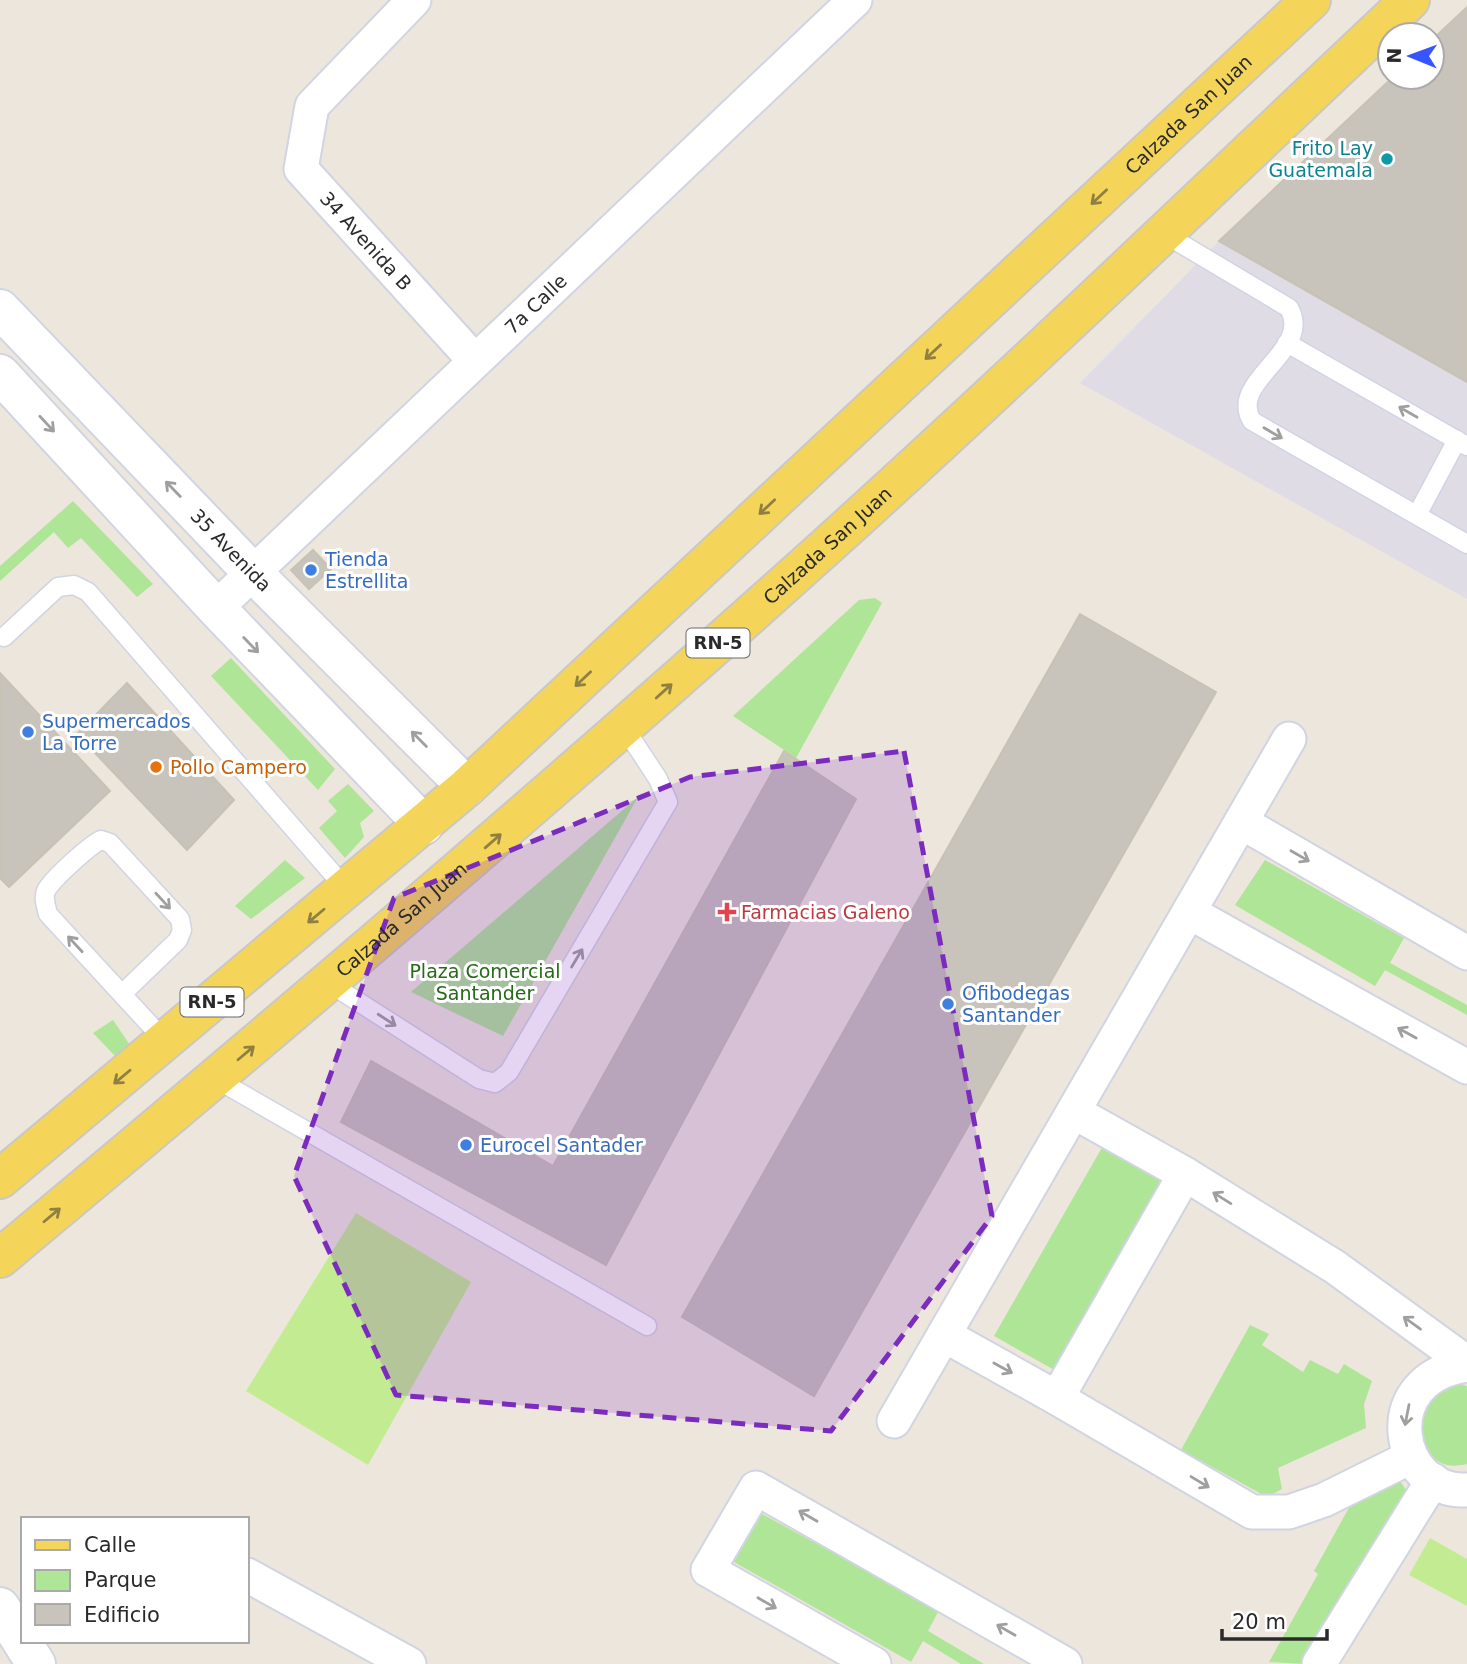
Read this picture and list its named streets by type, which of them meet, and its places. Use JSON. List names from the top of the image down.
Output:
{
  "streets": {
    "main road": ["Calzada San Juan", "RN-5"],
    "street": ["34 Avenida B", "7a Calle", "35 Avenida"]
  },
  "crossings": [
    ["Calzada San Juan", "35 Avenida"],
    ["34 Avenida B", "7a Calle"],
    ["7a Calle", "35 Avenida"]
  ],
  "parks": ["Plaza Comercial Santander"],
  "places": {
    "other": [
      "Frito Lay Guatemala",
      "Tienda Estrellita",
      "Supermercados La Torre",
      "Pollo Campero",
      "Ofibodegas Santander",
      "Eurocel Santader"
    ],
    "health": ["Farmacias Galeno"]
  },
  "legend": ["Calle", "Parque", "Edificio"],
  "scale_bar": "20 m",
  "north": "left"
}
